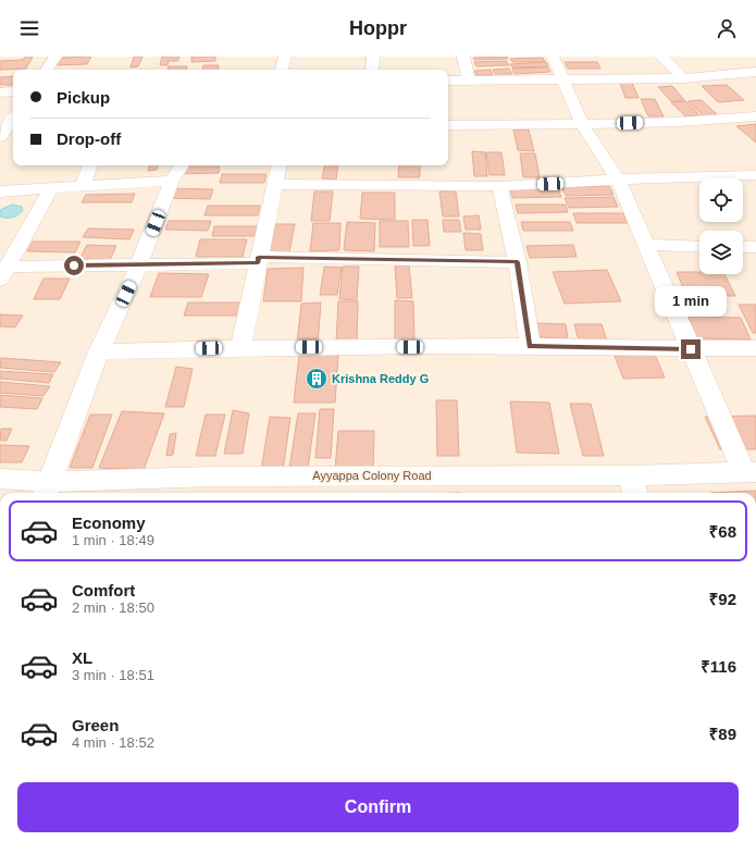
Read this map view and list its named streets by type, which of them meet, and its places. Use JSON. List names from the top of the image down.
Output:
{
  "streets": {
    "street": ["Ayyappa Colony Road"]
  },
  "places": {
    "building": ["Krishna Reddy G"]
  },
  "page": {
    "header": "Hoppr",
    "banner": ["Pickup", "Drop-off"],
    "bubble": "1 min",
    "list": [
      {
        "name": "Economy",
        "note": "1 min · 18:49",
        "value": "₹68"
      },
      {
        "name": "Comfort",
        "note": "2 min · 18:50",
        "value": "₹92"
      },
      {
        "name": "XL",
        "note": "3 min · 18:51",
        "value": "₹116"
      },
      {
        "name": "Green",
        "note": "4 min · 18:52",
        "value": "₹89"
      }
    ],
    "buttons": "Confirm"
  }
}
